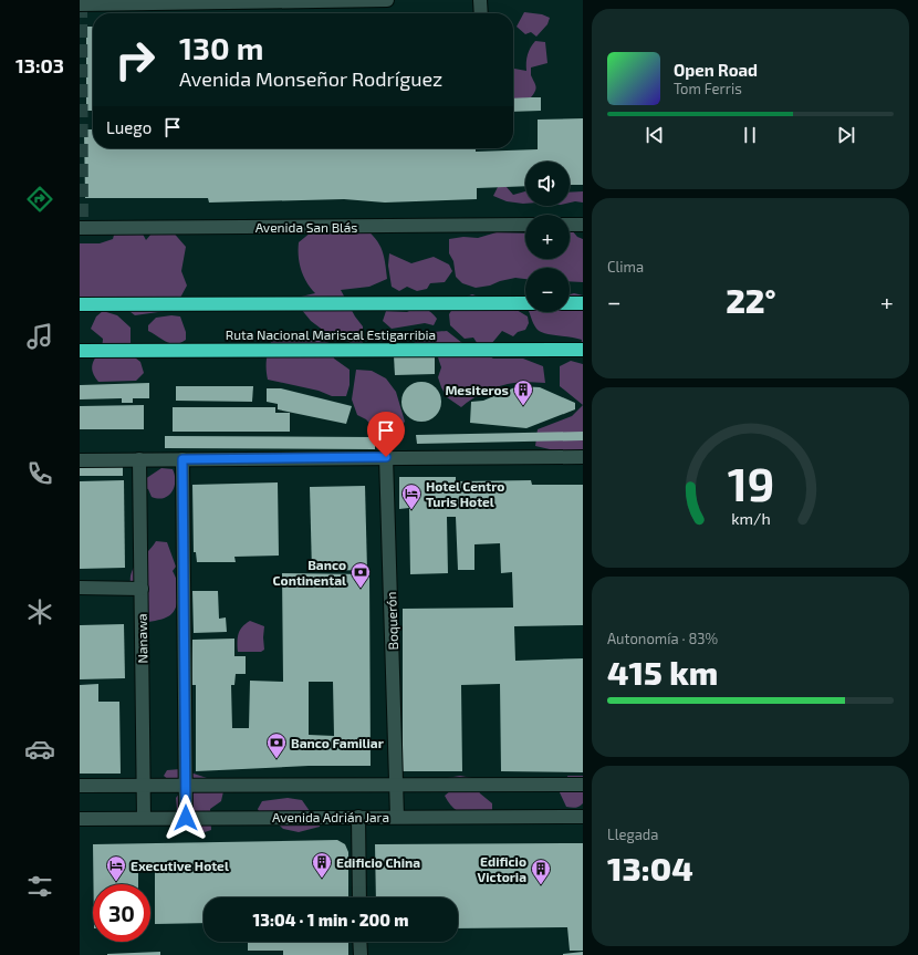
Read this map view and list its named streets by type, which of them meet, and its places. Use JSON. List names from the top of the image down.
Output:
{
  "streets": {
    "highway": ["Ruta Nacional Mariscal Estigarribia"],
    "street": [
      "Avenida San Blás",
      "Boquerón",
      "Nanawa",
      "Avenida Adrián Jara"
    ]
  },
  "crossings": [
    ["Boquerón", "Avenida Adrián Jara"],
    ["Nanawa", "Avenida Adrián Jara"]
  ],
  "places": {
    "building": ["Mesiteros", "Edificio China", "Edificio Victoria"],
    "hotel": ["Hotel Centro Turis Hotel", "Executive Hotel"],
    "bank": ["Banco Continental", "Banco Familiar"]
  },
  "page": {
    "tabs": "13:03",
    "turn": ["130 m", "Avenida Monseñor Rodríguez"],
    "song": ["Open Road", "Tom Ferris"],
    "then": "Luego",
    "map_buttons": ["+", "−"],
    "tile": [
      "Clima",
      ["Autonomía · 83%", "415 km"],
      ["Llegada", "13:04"]
    ],
    "heat": ["−", "22°", "+"],
    "limit": "30",
    "trip": "13:04 · 1 min · 200 m",
    "gauge": ["19", "km/h"]
  }
}
